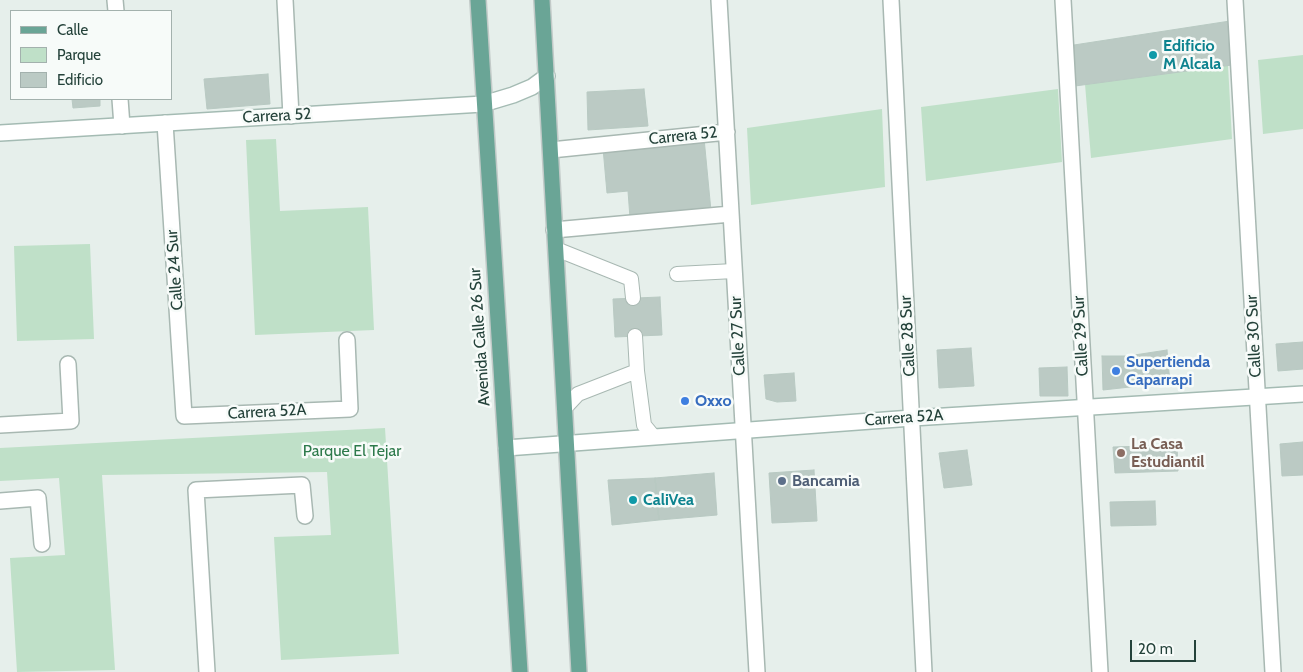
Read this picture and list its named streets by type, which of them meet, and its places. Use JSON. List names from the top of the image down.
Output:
{
  "streets": {
    "main road": ["Avenida Calle 26 Sur"],
    "street": [
      "Carrera 52",
      "Calle 24 Sur",
      "Calle 27 Sur",
      "Calle 28 Sur",
      "Calle 29 Sur",
      "Calle 30 Sur",
      "Carrera 52A"
    ]
  },
  "crossings": [
    ["Carrera 52", "Calle 24 Sur"],
    ["Carrera 52", "Calle 27 Sur"],
    ["Carrera 52", "Avenida Calle 26 Sur"],
    ["Calle 24 Sur", "Carrera 52A"],
    ["Calle 27 Sur", "Carrera 52A"],
    ["Calle 28 Sur", "Carrera 52A"],
    ["Calle 29 Sur", "Carrera 52A"],
    ["Calle 30 Sur", "Carrera 52A"],
    ["Avenida Calle 26 Sur", "Carrera 52A"]
  ],
  "parks": ["Parque El Tejar"],
  "places": [
    "Edificio M Alcala",
    "Supertienda Caparrapi",
    "Oxxo",
    "La Casa Estudiantil",
    "Bancamia",
    "CaliVea"
  ],
  "legend": ["Calle", "Parque", "Edificio"],
  "scale_bar": "20 m"
}
